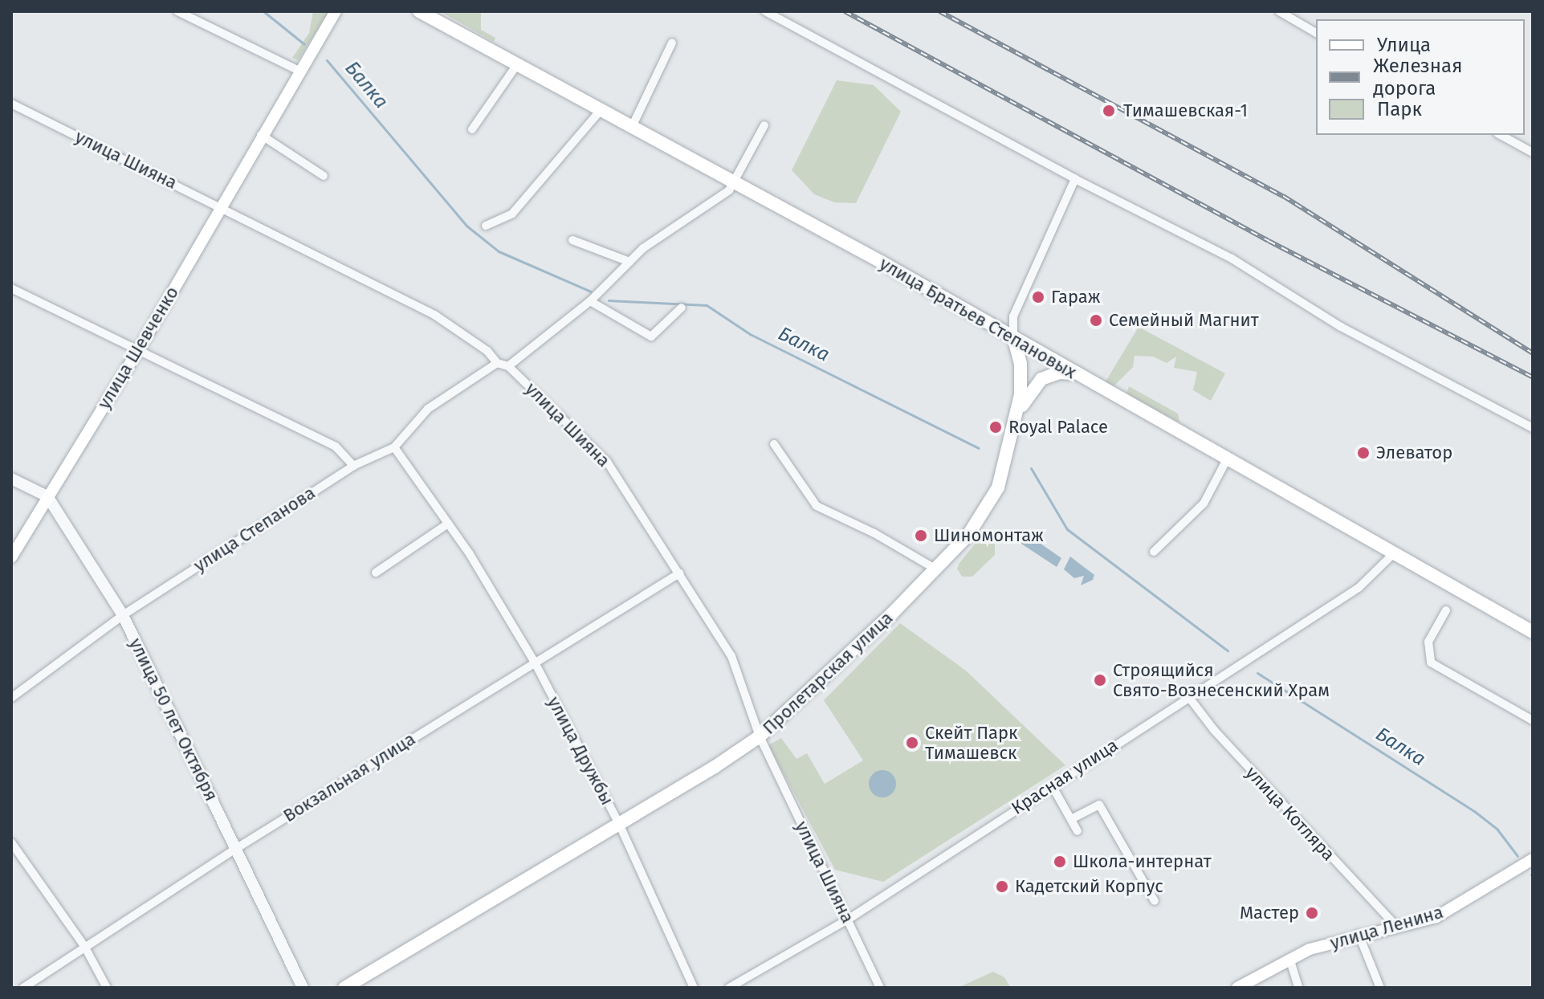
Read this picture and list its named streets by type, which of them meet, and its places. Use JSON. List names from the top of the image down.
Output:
{
  "streets": {
    "main road": [
      "улица Братьев Степановых",
      "улица Шевченко",
      "Пролетарская улица",
      "улица Ленина"
    ],
    "street": [
      "улица Шияна",
      "улица Степанова",
      "улица 50 лет Октября",
      "улица Дружбы",
      "Красная улица",
      "Вокзальная улица",
      "улица Котляра"
    ]
  },
  "crossings": [
    ["улица Шияна", "улица Шевченко"],
    ["улица Шияна", "улица Степанова"],
    ["улица Шияна", "Пролетарская улица"],
    ["улица Шияна", "Красная улица"],
    ["улица Шияна", "Вокзальная улица"],
    ["улица Братьев Степановых", "Пролетарская улица"],
    ["улица Братьев Степановых", "Красная улица"],
    ["улица Шевченко", "улица 50 лет Октября"],
    ["улица Степанова", "улица 50 лет Октября"],
    ["улица Степанова", "улица Дружбы"],
    ["Пролетарская улица", "улица Дружбы"],
    ["улица 50 лет Октября", "Вокзальная улица"],
    ["улица Дружбы", "Вокзальная улица"],
    ["Красная улица", "улица Котляра"],
    ["улица Котляра", "улица Ленина"]
  ],
  "water": ["Балка"],
  "places": [
    "Тимашевская-1",
    "Гараж",
    "Семейный Магнит",
    "Royal Palace",
    "Элеватор",
    "Шиномонтаж",
    "Строящийся Свято-Вознесенский Храм",
    "Скейт Парк Тимашевск",
    "Школа-интернат",
    "Кадетский Корпус",
    "Мастер"
  ],
  "legend": ["Улица", "Железная дорога", "Парк"]
}
